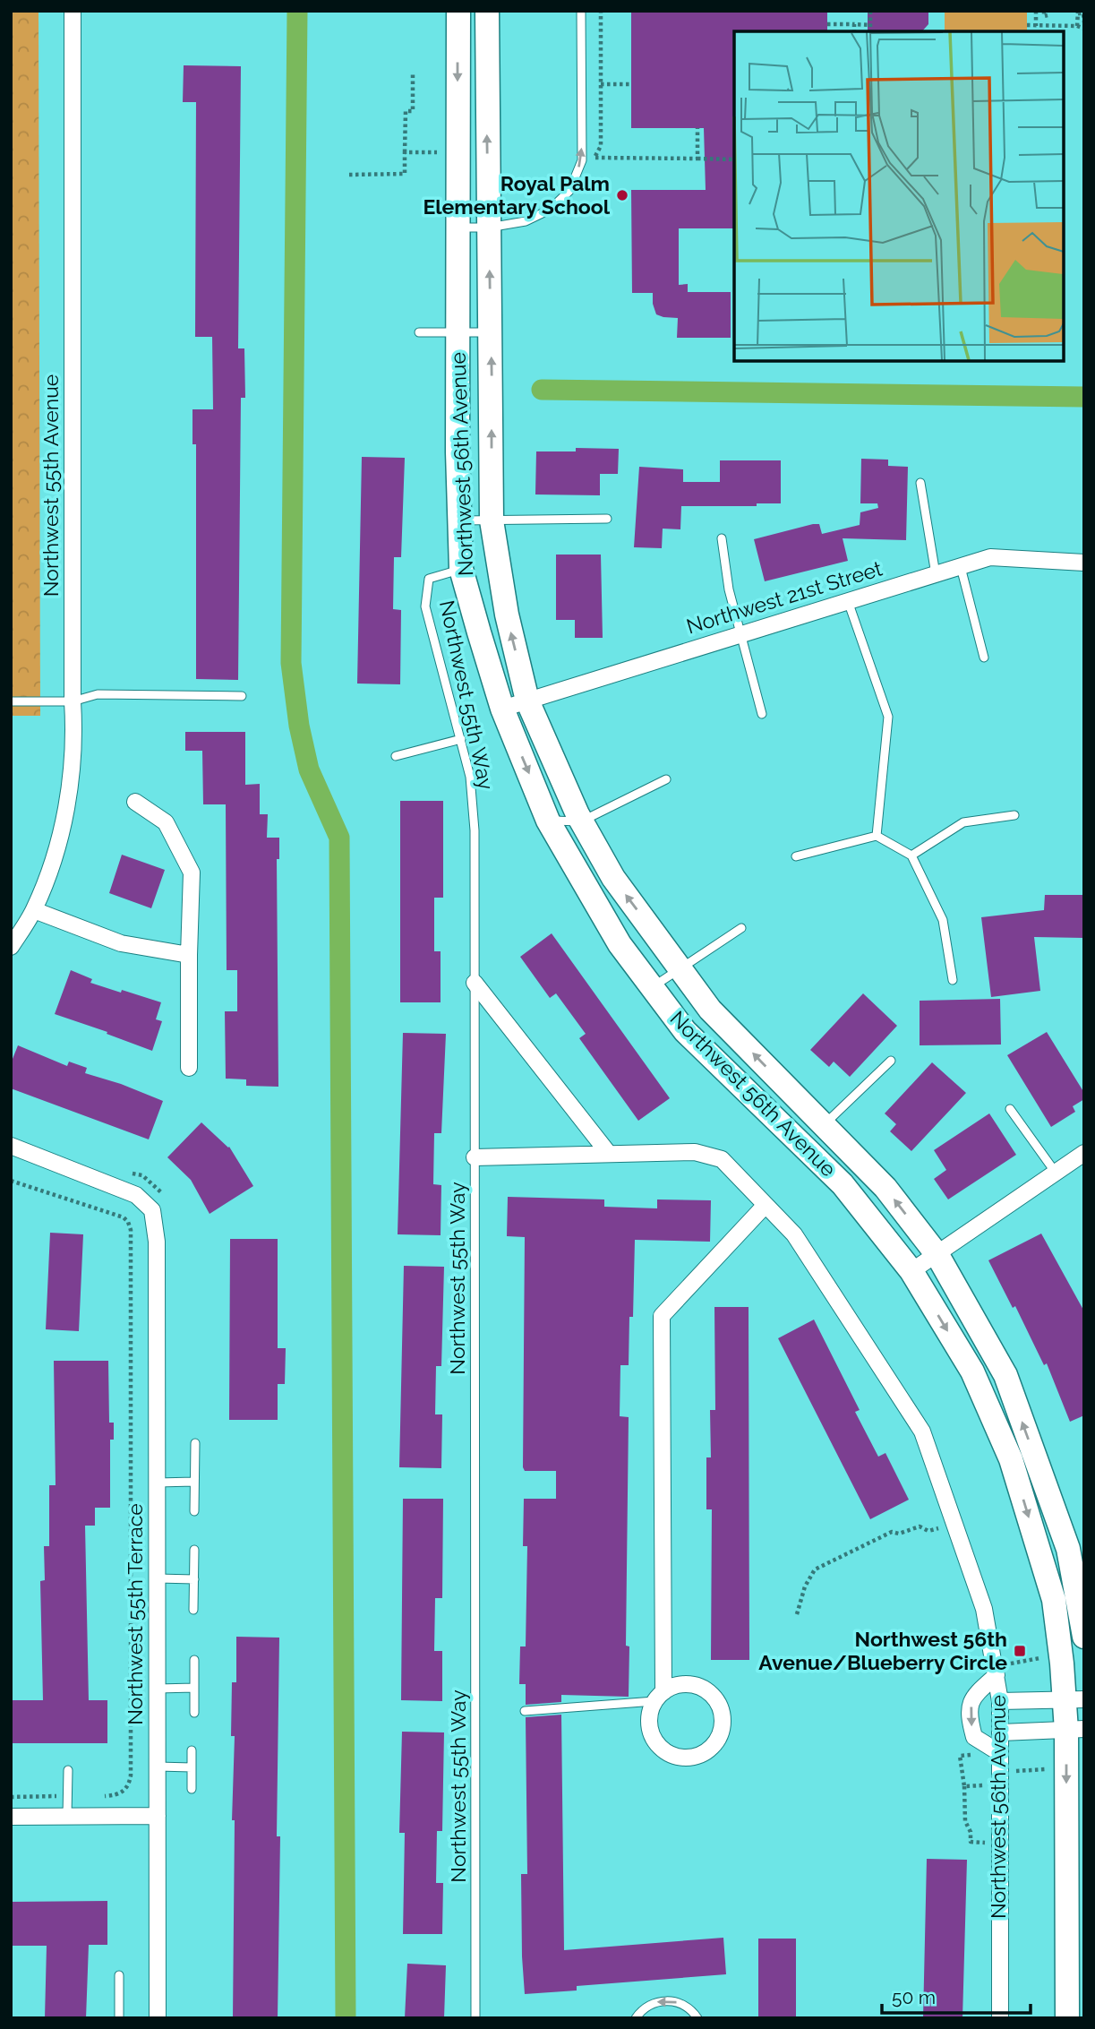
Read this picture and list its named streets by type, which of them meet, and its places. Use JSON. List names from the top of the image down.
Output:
{
  "streets": {
    "street": [
      "Northwest 56th Avenue",
      "Northwest 55th Avenue",
      "Northwest 21st Street",
      "Northwest 55th Terrace"
    ],
    "lane": ["Northwest 55th Way"]
  },
  "crossings": [
    ["Northwest 56th Avenue", "Northwest 21st Street"],
    ["Northwest 56th Avenue", "Northwest 55th Way"]
  ],
  "places": {
    "other": ["Royal Palm Elementary School"],
    "transit": ["Northwest 56th Avenue/Blueberry Circle"]
  },
  "scale_bar": "50 m"
}
